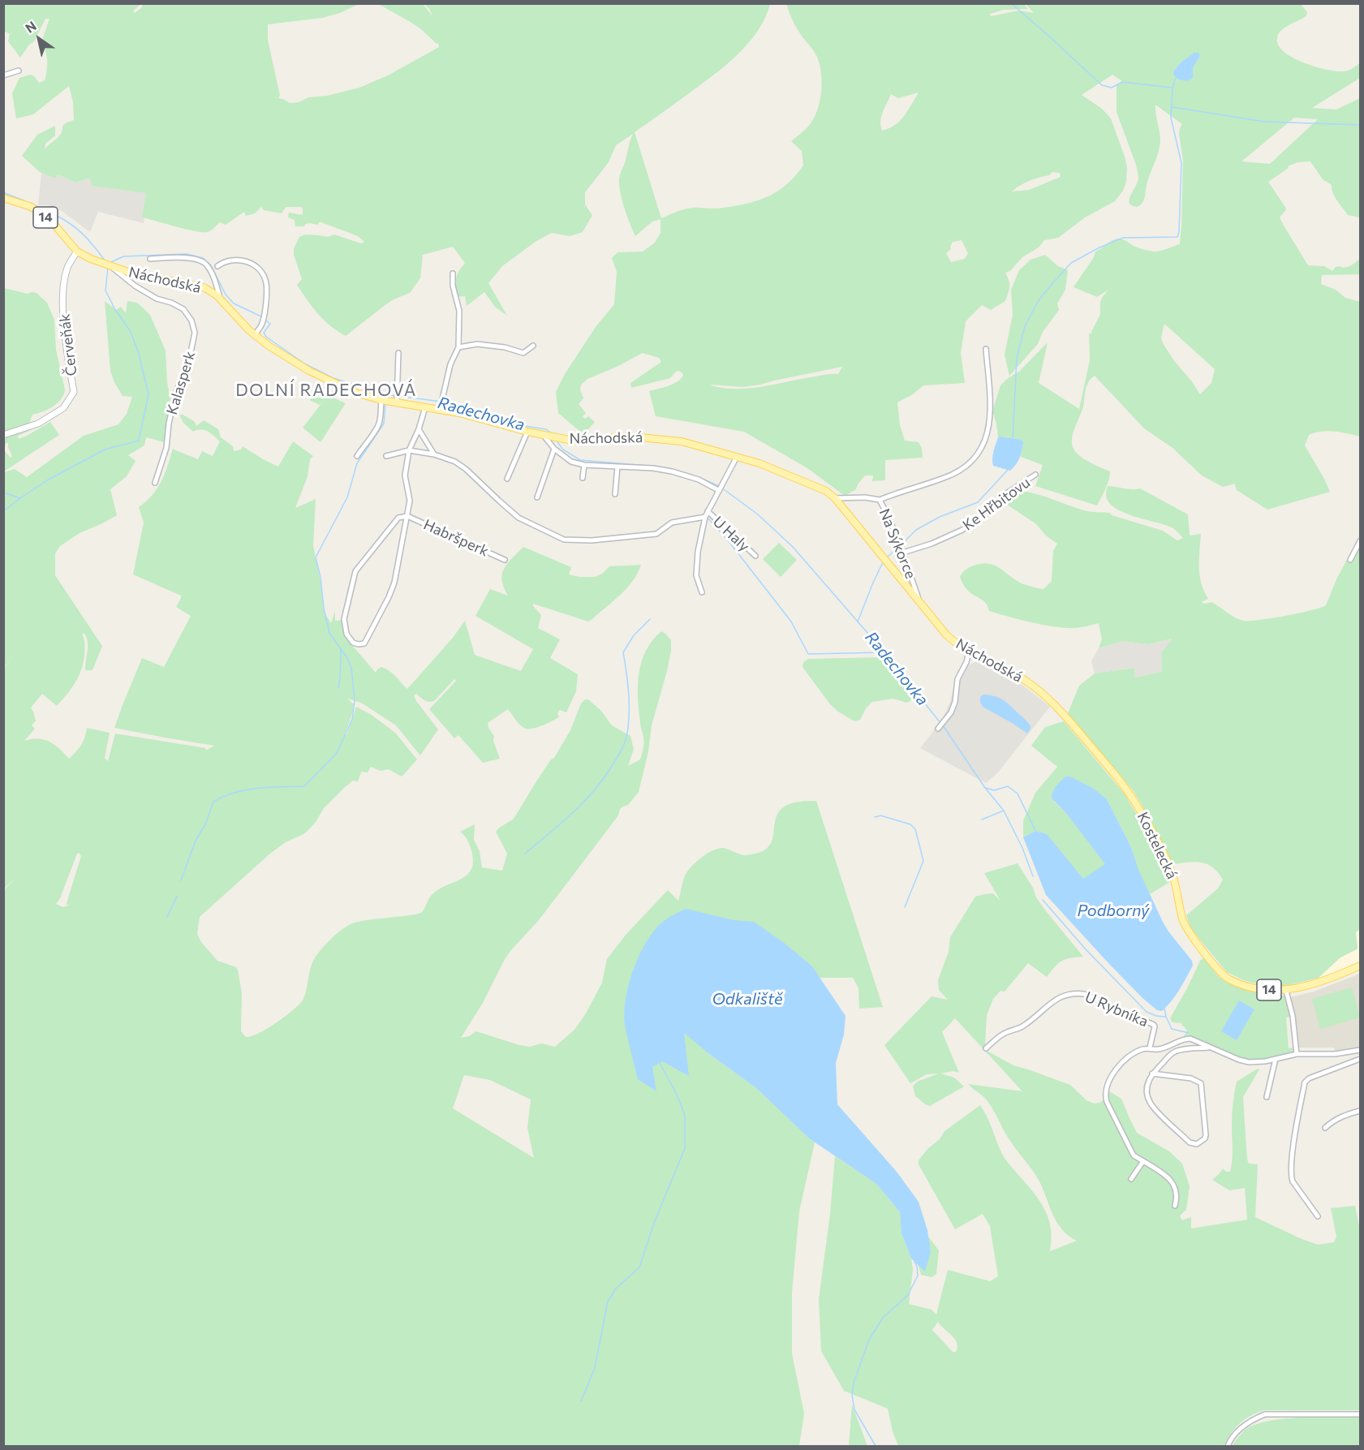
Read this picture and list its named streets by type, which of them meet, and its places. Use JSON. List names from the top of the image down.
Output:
{
  "streets": {
    "main road": ["14", "Náchodská", "Kostelecká"],
    "street": [
      "Červeňák",
      "Kalasperk",
      "Ke Hřbitovu",
      "U Haly",
      "Habršperk",
      "Na Sýkorce",
      "U Rybníka"
    ]
  },
  "crossings": [
    ["14", "Náchodská"],
    ["14", "Červeňák"],
    ["Náchodská", "Červeňák"],
    ["Náchodská", "Kalasperk"],
    ["Náchodská", "Habršperk"],
    ["Náchodská", "Na Sýkorce"],
    ["Náchodská", "Kostelecká"],
    ["Ke Hřbitovu", "Na Sýkorce"]
  ],
  "districts": ["DOLNÍ RADECHOVÁ"],
  "water": ["Radechovka", "Podborný", "Odkaliště"],
  "north": "top left"
}
